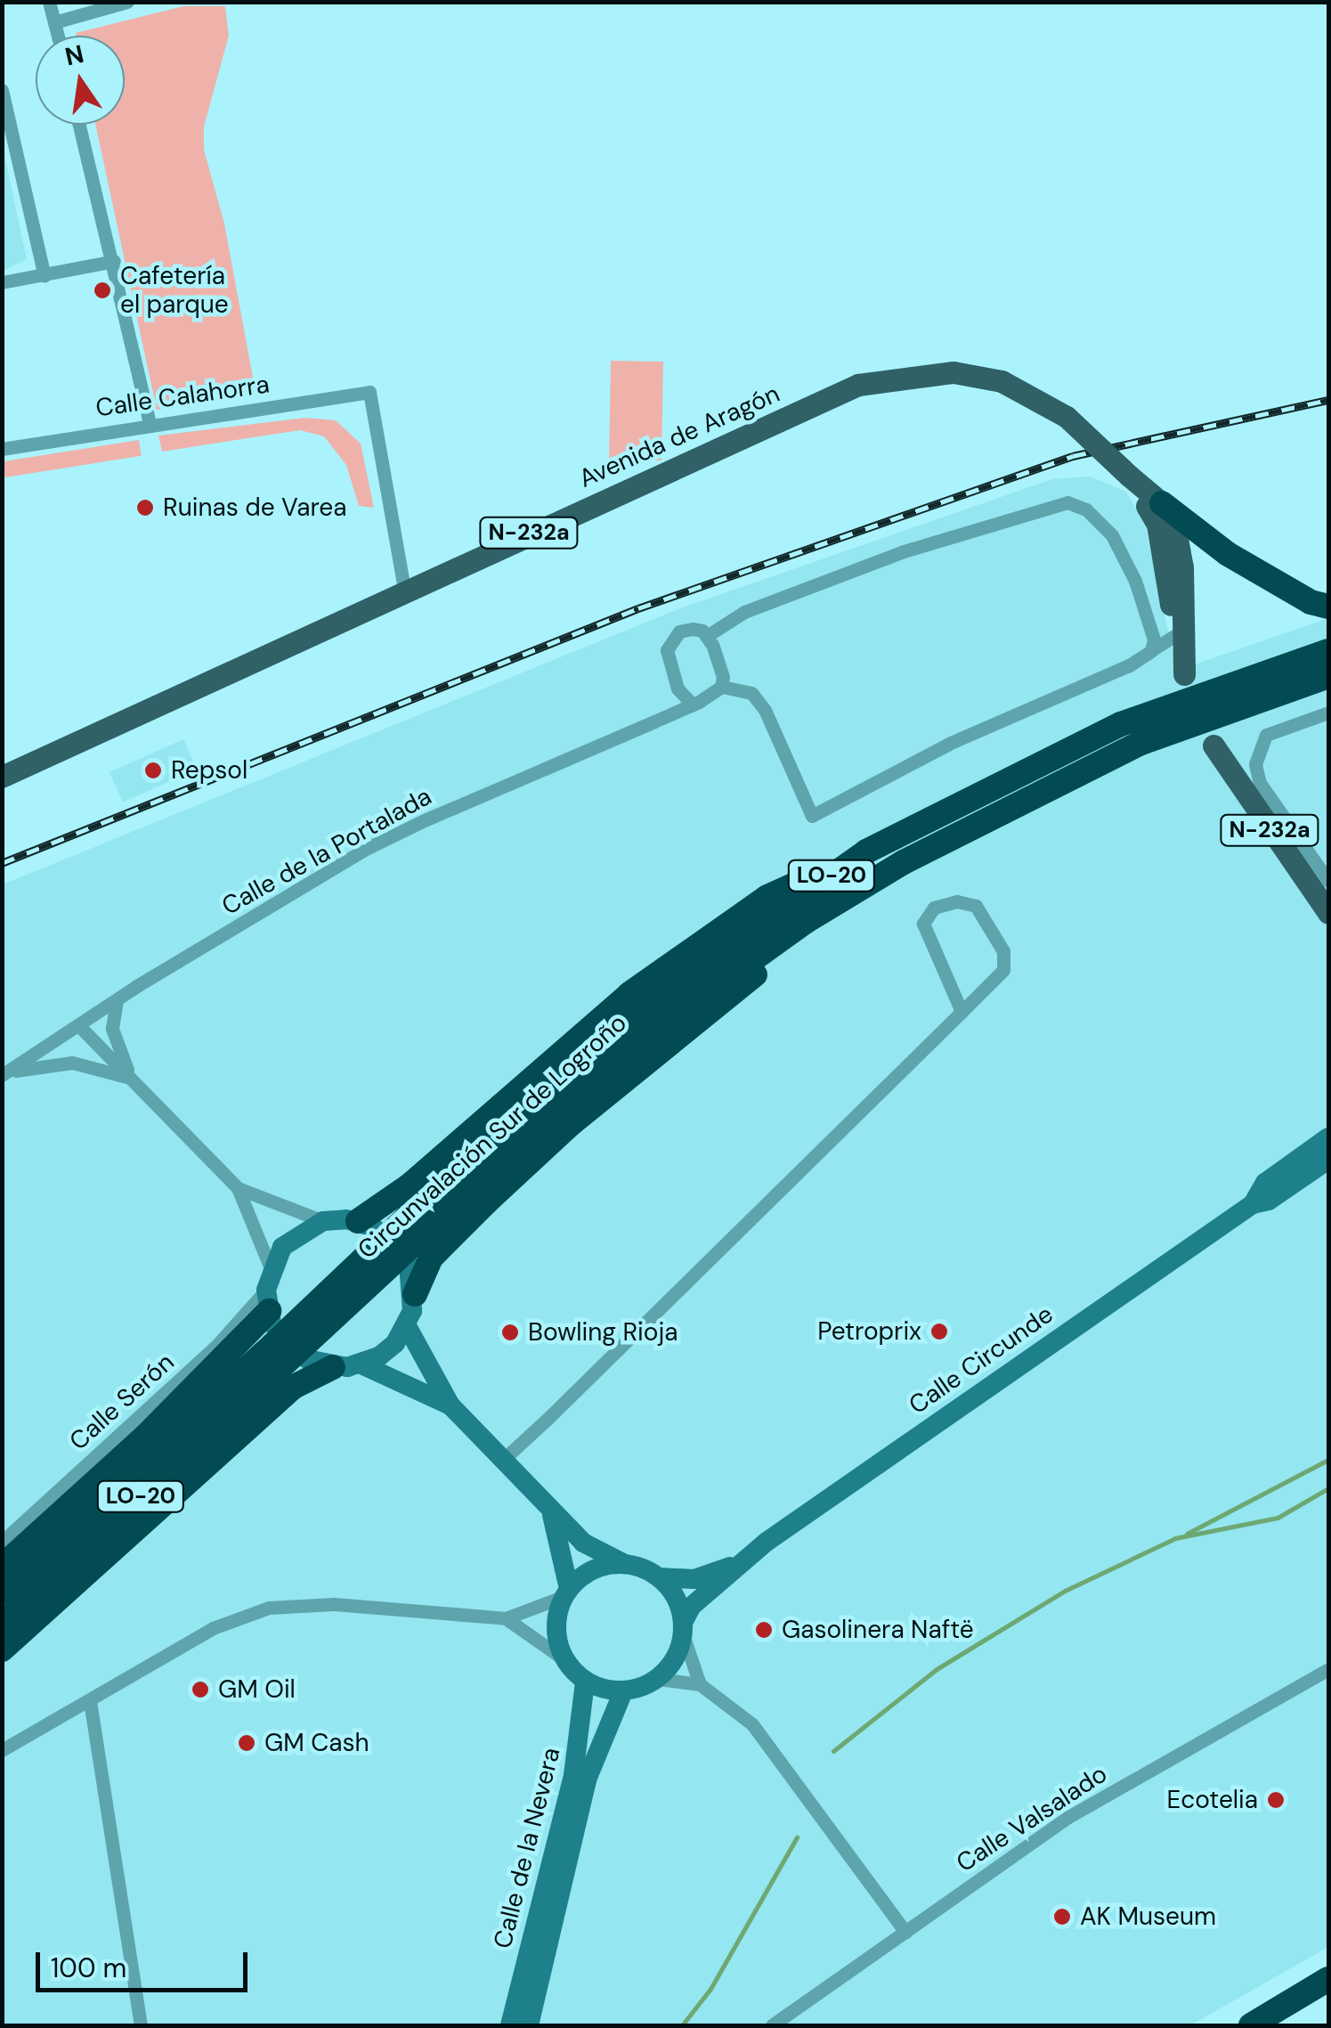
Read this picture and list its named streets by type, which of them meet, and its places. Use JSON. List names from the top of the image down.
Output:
{
  "streets": {
    "highway": ["LO-20", "Circunvalación Sur de Logroño"],
    "main road": [
      "Avenida de Aragón",
      "N-232a",
      "Calle Circunde",
      "Calle de la Nevera"
    ],
    "street": [
      "Calle Calahorra",
      "Calle de la Portalada",
      "Calle Serón",
      "Calle Valsalado"
    ]
  },
  "crossings": [
    ["Calle Calahorra", "Avenida de Aragón"],
    ["Calle Circunde", "Calle de la Nevera"]
  ],
  "places": [
    "Cafetería el parque",
    "Ruinas de Varea",
    "Repsol",
    "Petroprix",
    "Bowling Rioja",
    "Gasolinera Naftë",
    "GM Oil",
    "GM Cash",
    "Ecotelia",
    "AK Museum"
  ],
  "scale_bar": "100 m",
  "north": "top"
}
